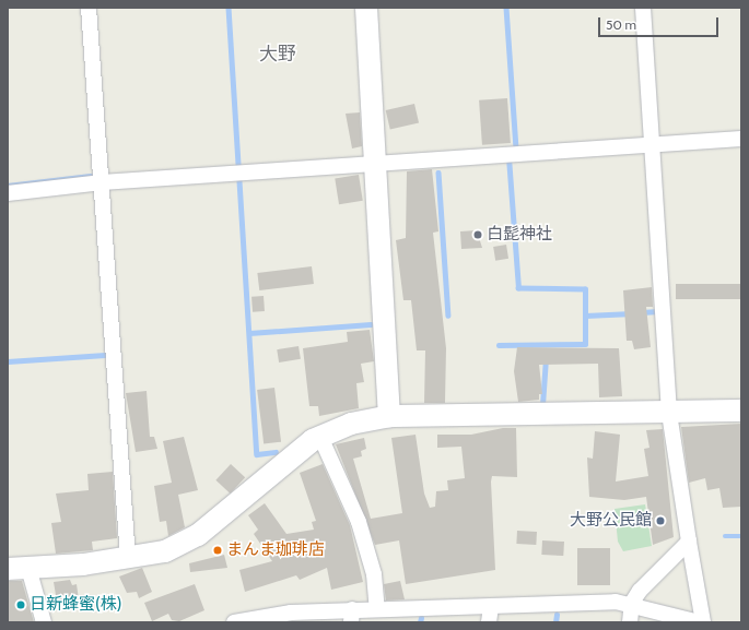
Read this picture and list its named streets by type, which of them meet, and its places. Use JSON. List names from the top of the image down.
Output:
{
  "districts": ["大野"],
  "places": [
    "白髭神社",
    "大野公民館",
    "まんま珈琲店",
    "日新蜂蜜(株)"
  ],
  "scale_bar": "50 m"
}
